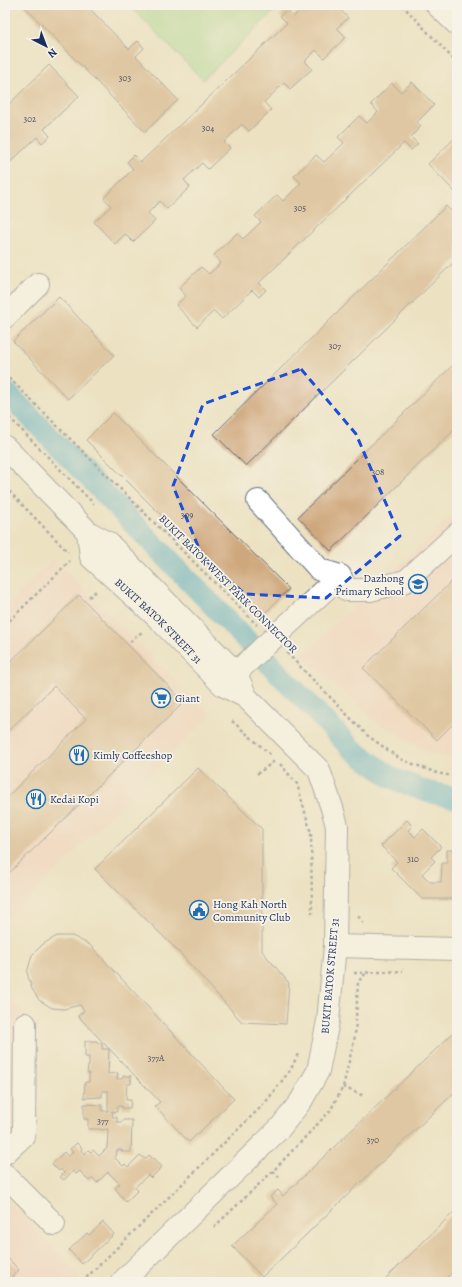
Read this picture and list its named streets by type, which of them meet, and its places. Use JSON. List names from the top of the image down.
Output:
{
  "streets": {
    "street": ["BUKIT BATOK STREET 31"],
    "path": ["BUKIT BATOK WEST PARK CONNECTOR"]
  },
  "places": {
    "school or university": ["Dazhong Primary School"],
    "supermarket": ["Giant"],
    "restaurant": ["Kimly Coffeeshop", "Kedai Kopi"],
    "public building": ["Hong Kah North Community Club"]
  },
  "house_numbers": [
    "303",
    "302",
    "304",
    "305",
    "307",
    "308",
    "309",
    "310",
    "377A",
    "377",
    "370"
  ],
  "north": "bottom right"
}
